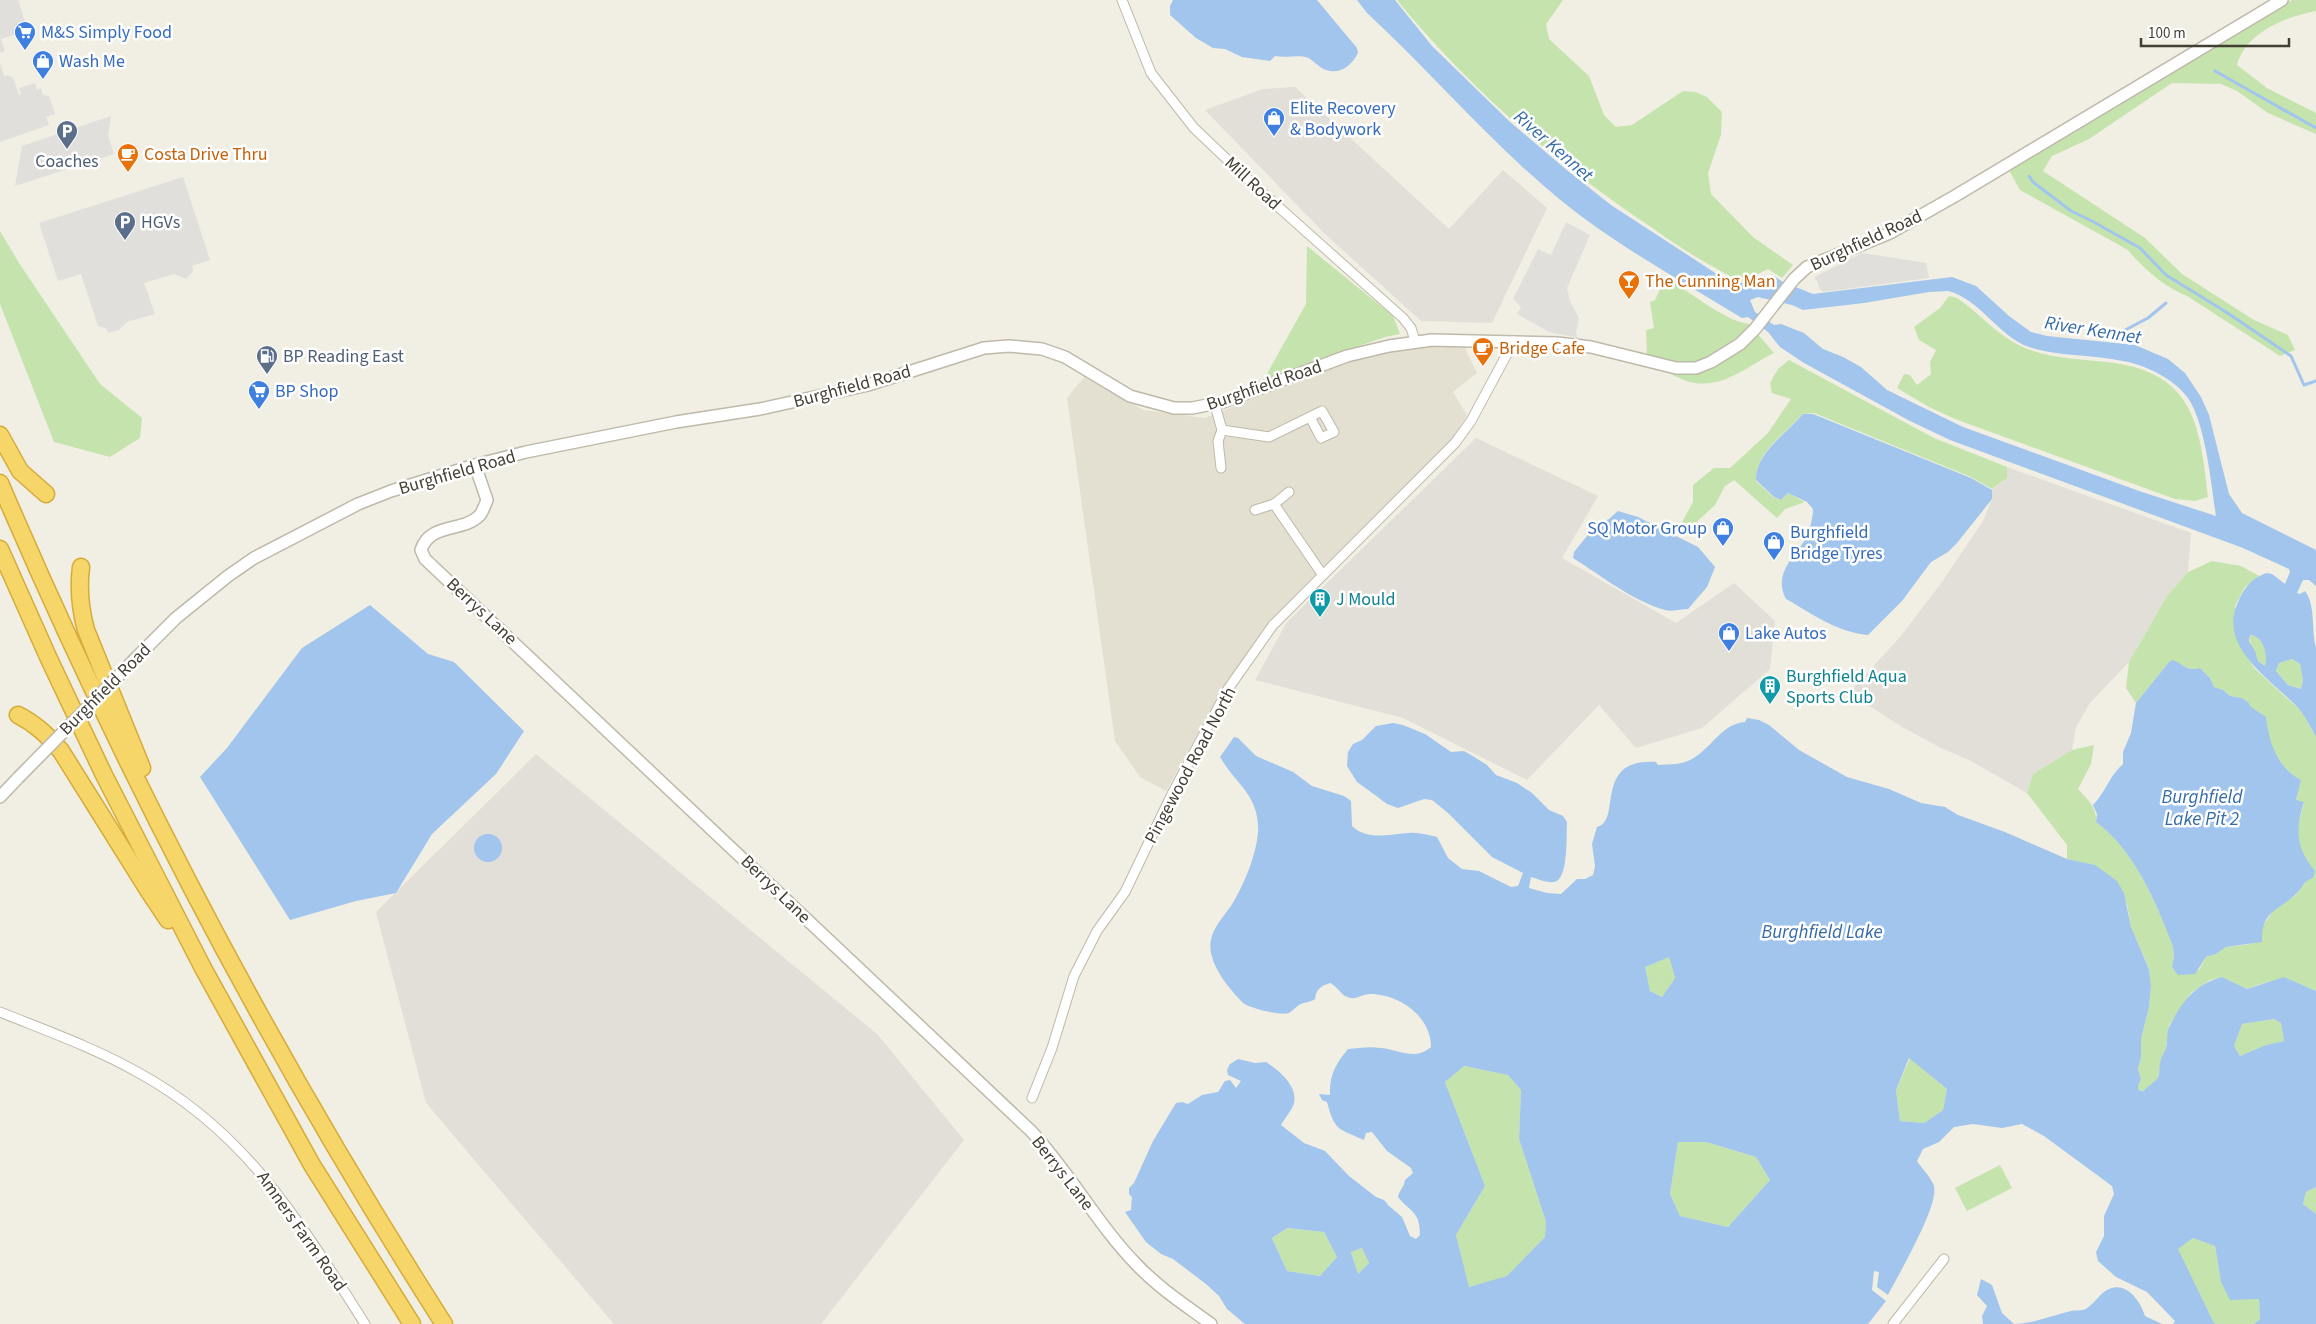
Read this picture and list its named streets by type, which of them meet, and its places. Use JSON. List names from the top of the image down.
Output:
{
  "streets": {
    "street": [
      "Mill Road",
      "Burghfield Road",
      "Berrys Lane",
      "Pingewood Road North",
      "Amners Farm Road"
    ]
  },
  "crossings": [
    ["Mill Road", "Burghfield Road"],
    ["Burghfield Road", "Berrys Lane"],
    ["Burghfield Road", "Pingewood Road North"]
  ],
  "water": ["River Kennet", "Burghfield Lake Pit 2", "Burghfield Lake"],
  "places": {
    "supermarket": ["M&S Simply Food", "BP Shop"],
    "shop": [
      "Wash Me",
      "Elite Recovery & Bodywork",
      "SQ Motor Group",
      "Burghfield Bridge Tyres",
      "Lake Autos"
    ],
    "parking": ["Coaches", "HGVs"],
    "cafe": ["Costa Drive Thru", "Bridge Cafe"],
    "bar": ["The Cunning Man"],
    "fuel station": ["BP Reading East"],
    "building": ["J Mould", "Burghfield Aqua Sports Club"]
  },
  "scale_bar": "100 m"
}
